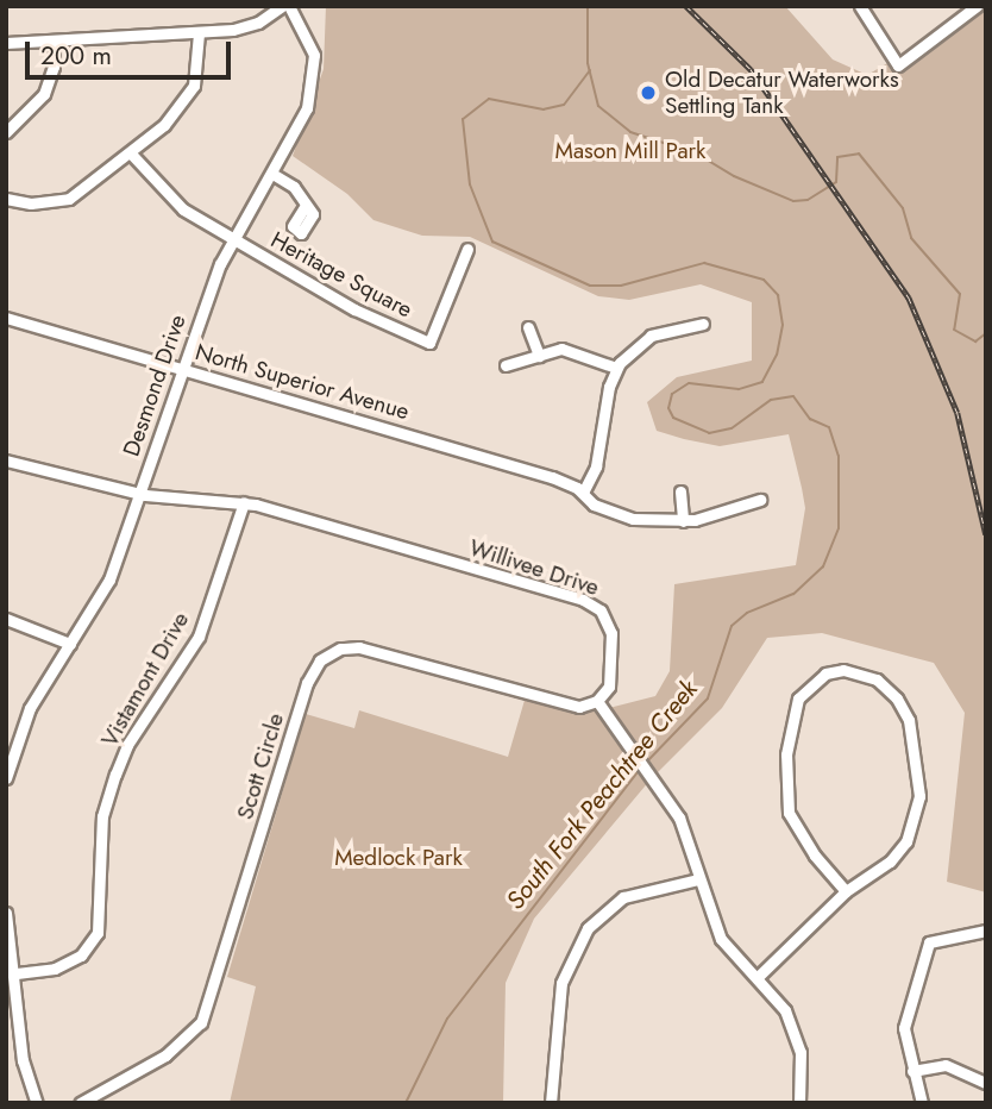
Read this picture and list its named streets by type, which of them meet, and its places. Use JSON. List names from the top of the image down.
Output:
{
  "streets": {
    "street": [
      "Heritage Square",
      "North Superior Avenue",
      "Desmond Drive",
      "Willivee Drive",
      "Vistamont Drive",
      "Scott Circle"
    ]
  },
  "crossings": [
    ["Heritage Square", "Desmond Drive"],
    ["North Superior Avenue", "Desmond Drive"],
    ["Desmond Drive", "Willivee Drive"],
    ["Willivee Drive", "Vistamont Drive"],
    ["Willivee Drive", "Scott Circle"]
  ],
  "water": ["South Fork Peachtree Creek"],
  "parks": ["Mason Mill Park", "Medlock Park"],
  "places": ["Old Decatur Waterworks Settling Tank"],
  "scale_bar": "200 m"
}
